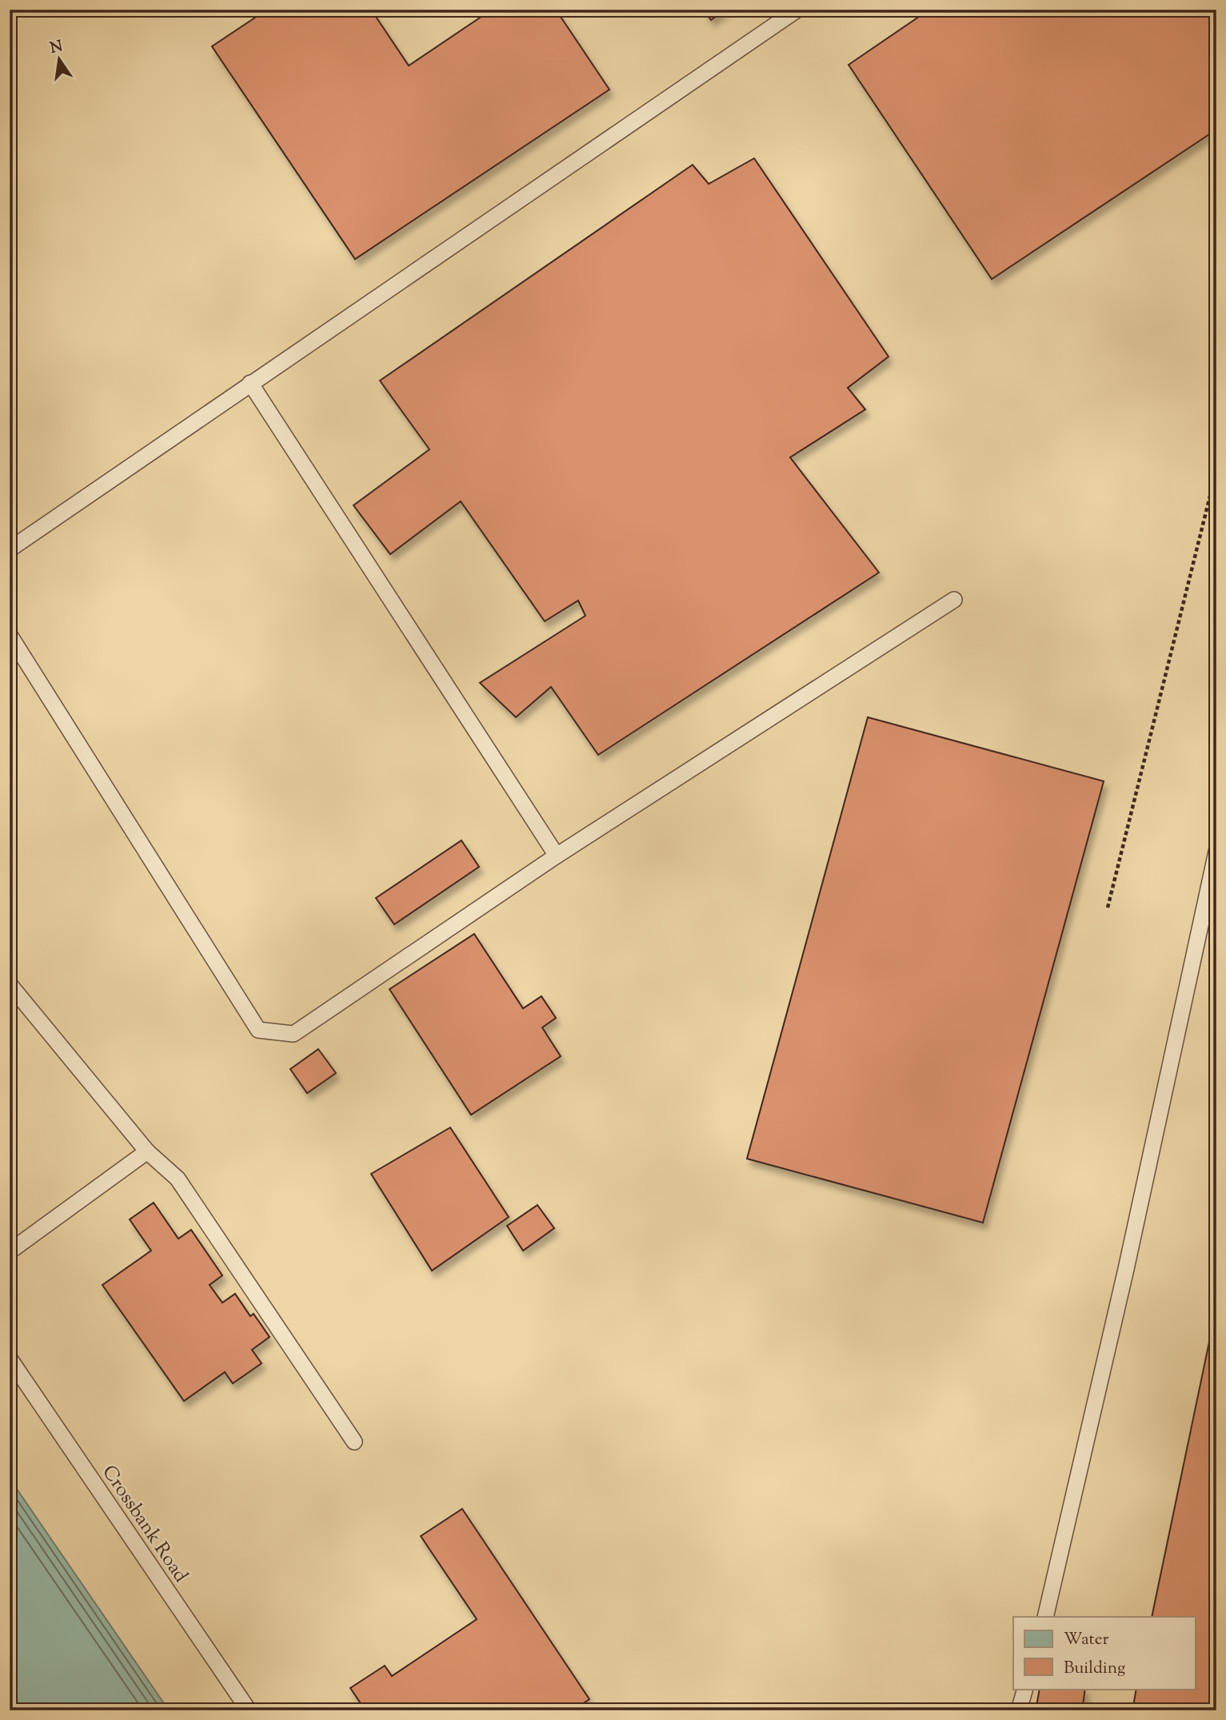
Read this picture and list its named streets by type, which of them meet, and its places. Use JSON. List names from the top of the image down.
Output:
{
  "streets": {
    "lane": ["Crossbank Road"]
  },
  "legend": ["Water", "Building"],
  "north": "top"
}
